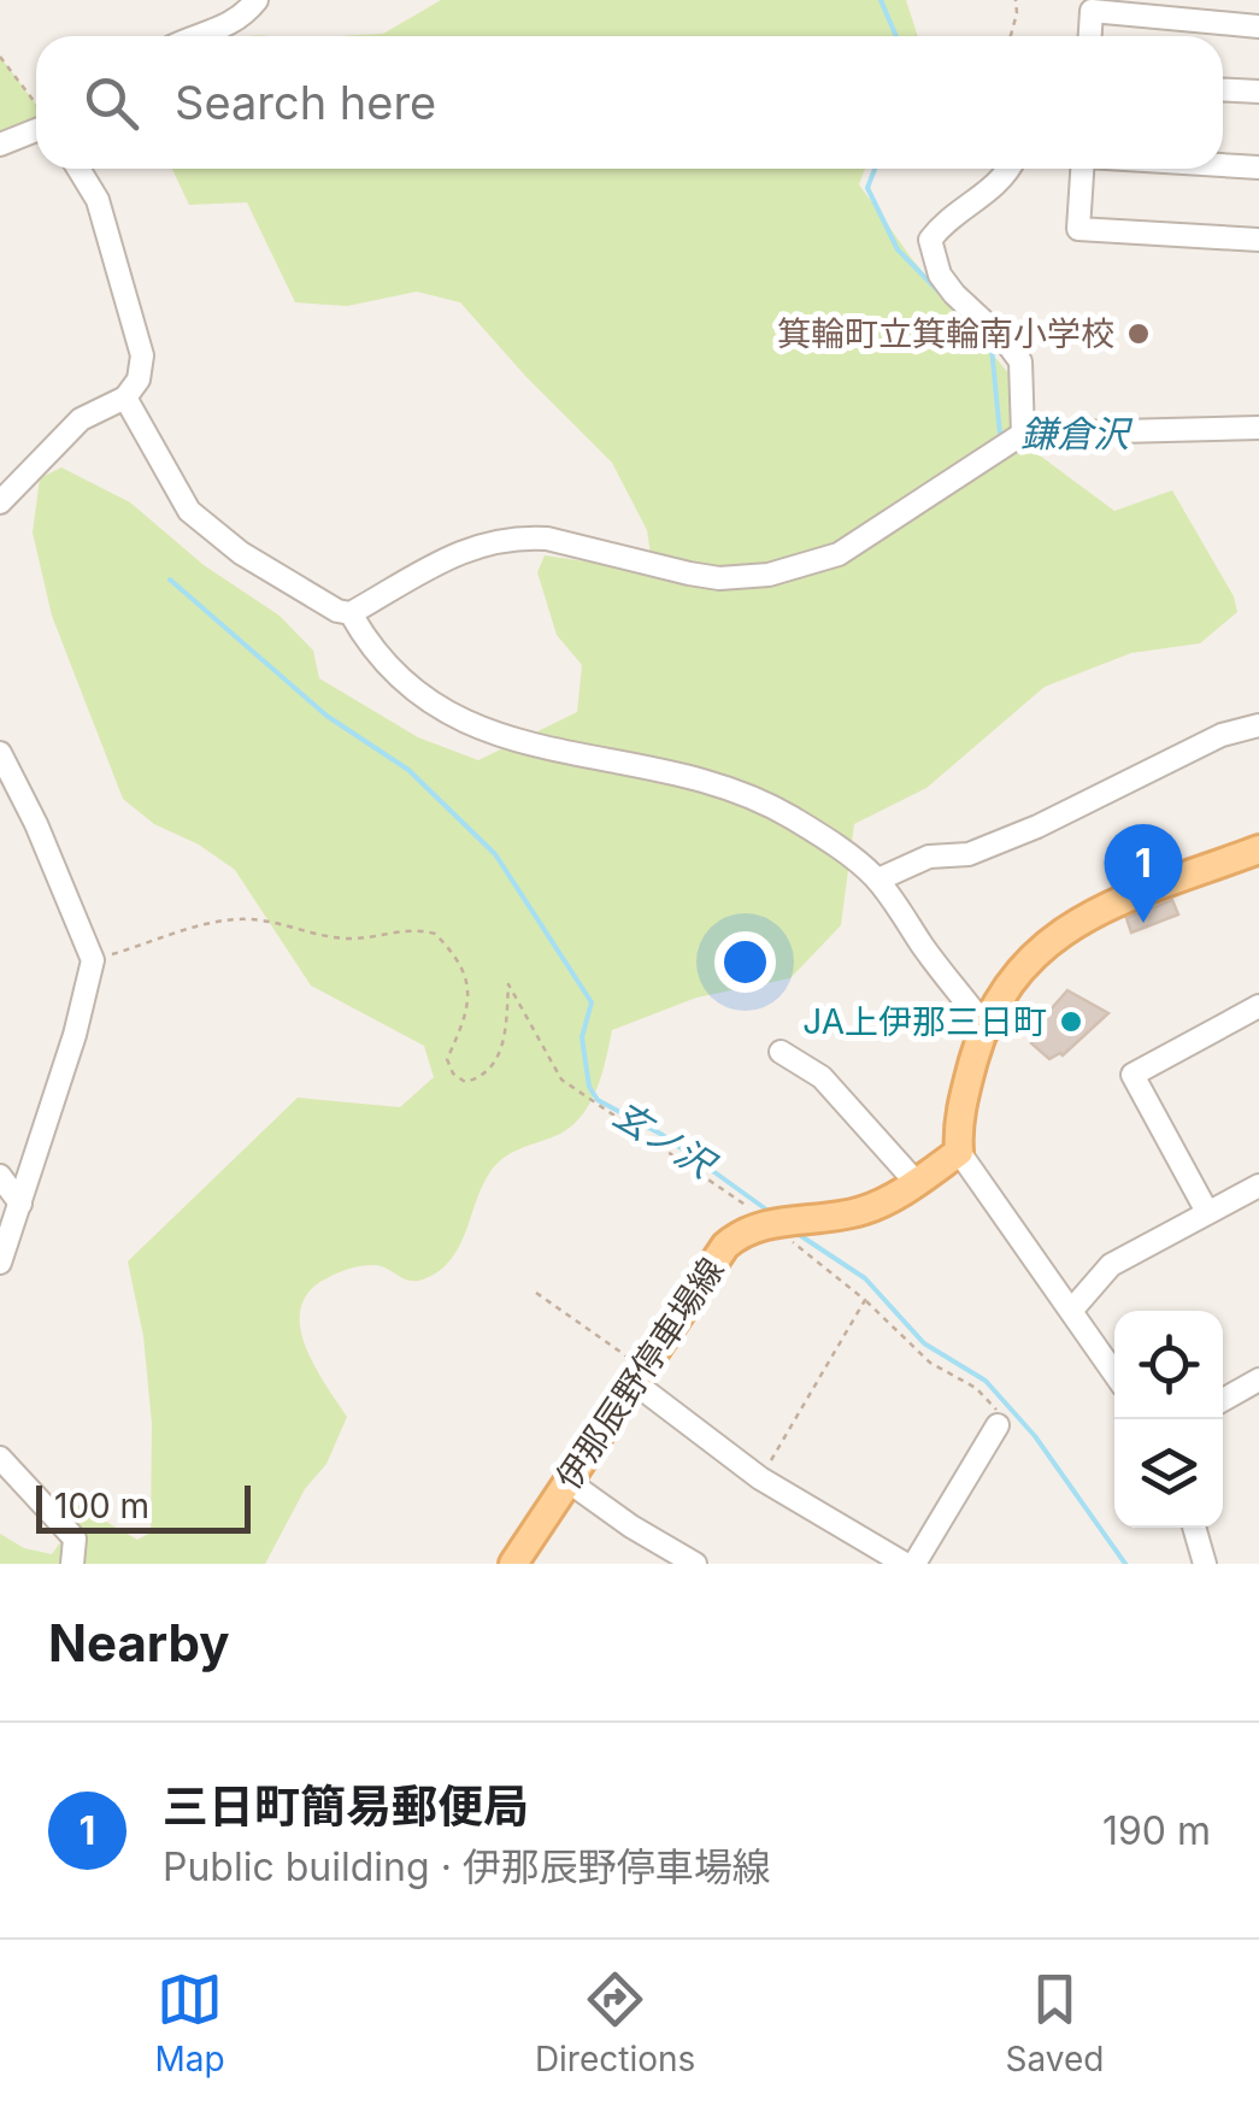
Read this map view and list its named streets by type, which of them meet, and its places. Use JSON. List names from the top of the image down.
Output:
{
  "streets": {
    "main road": ["伊那辰野停車場線"]
  },
  "water": ["鎌倉沢", "玄ノ沢"],
  "places": ["箕輪町立箕輪南小学校", "JA上伊那三日町"],
  "scale_bar": "100 m",
  "page": {
    "search": "Search here",
    "pins": "1",
    "scale": "100 m",
    "heading": "Nearby",
    "list": [
      {
        "mark": "1",
        "name": "三日町簡易郵便局",
        "note": "Public building · 伊那辰野停車場線",
        "value": "190 m"
      }
    ],
    "nav": ["Map", "Directions", "Saved"]
  }
}
